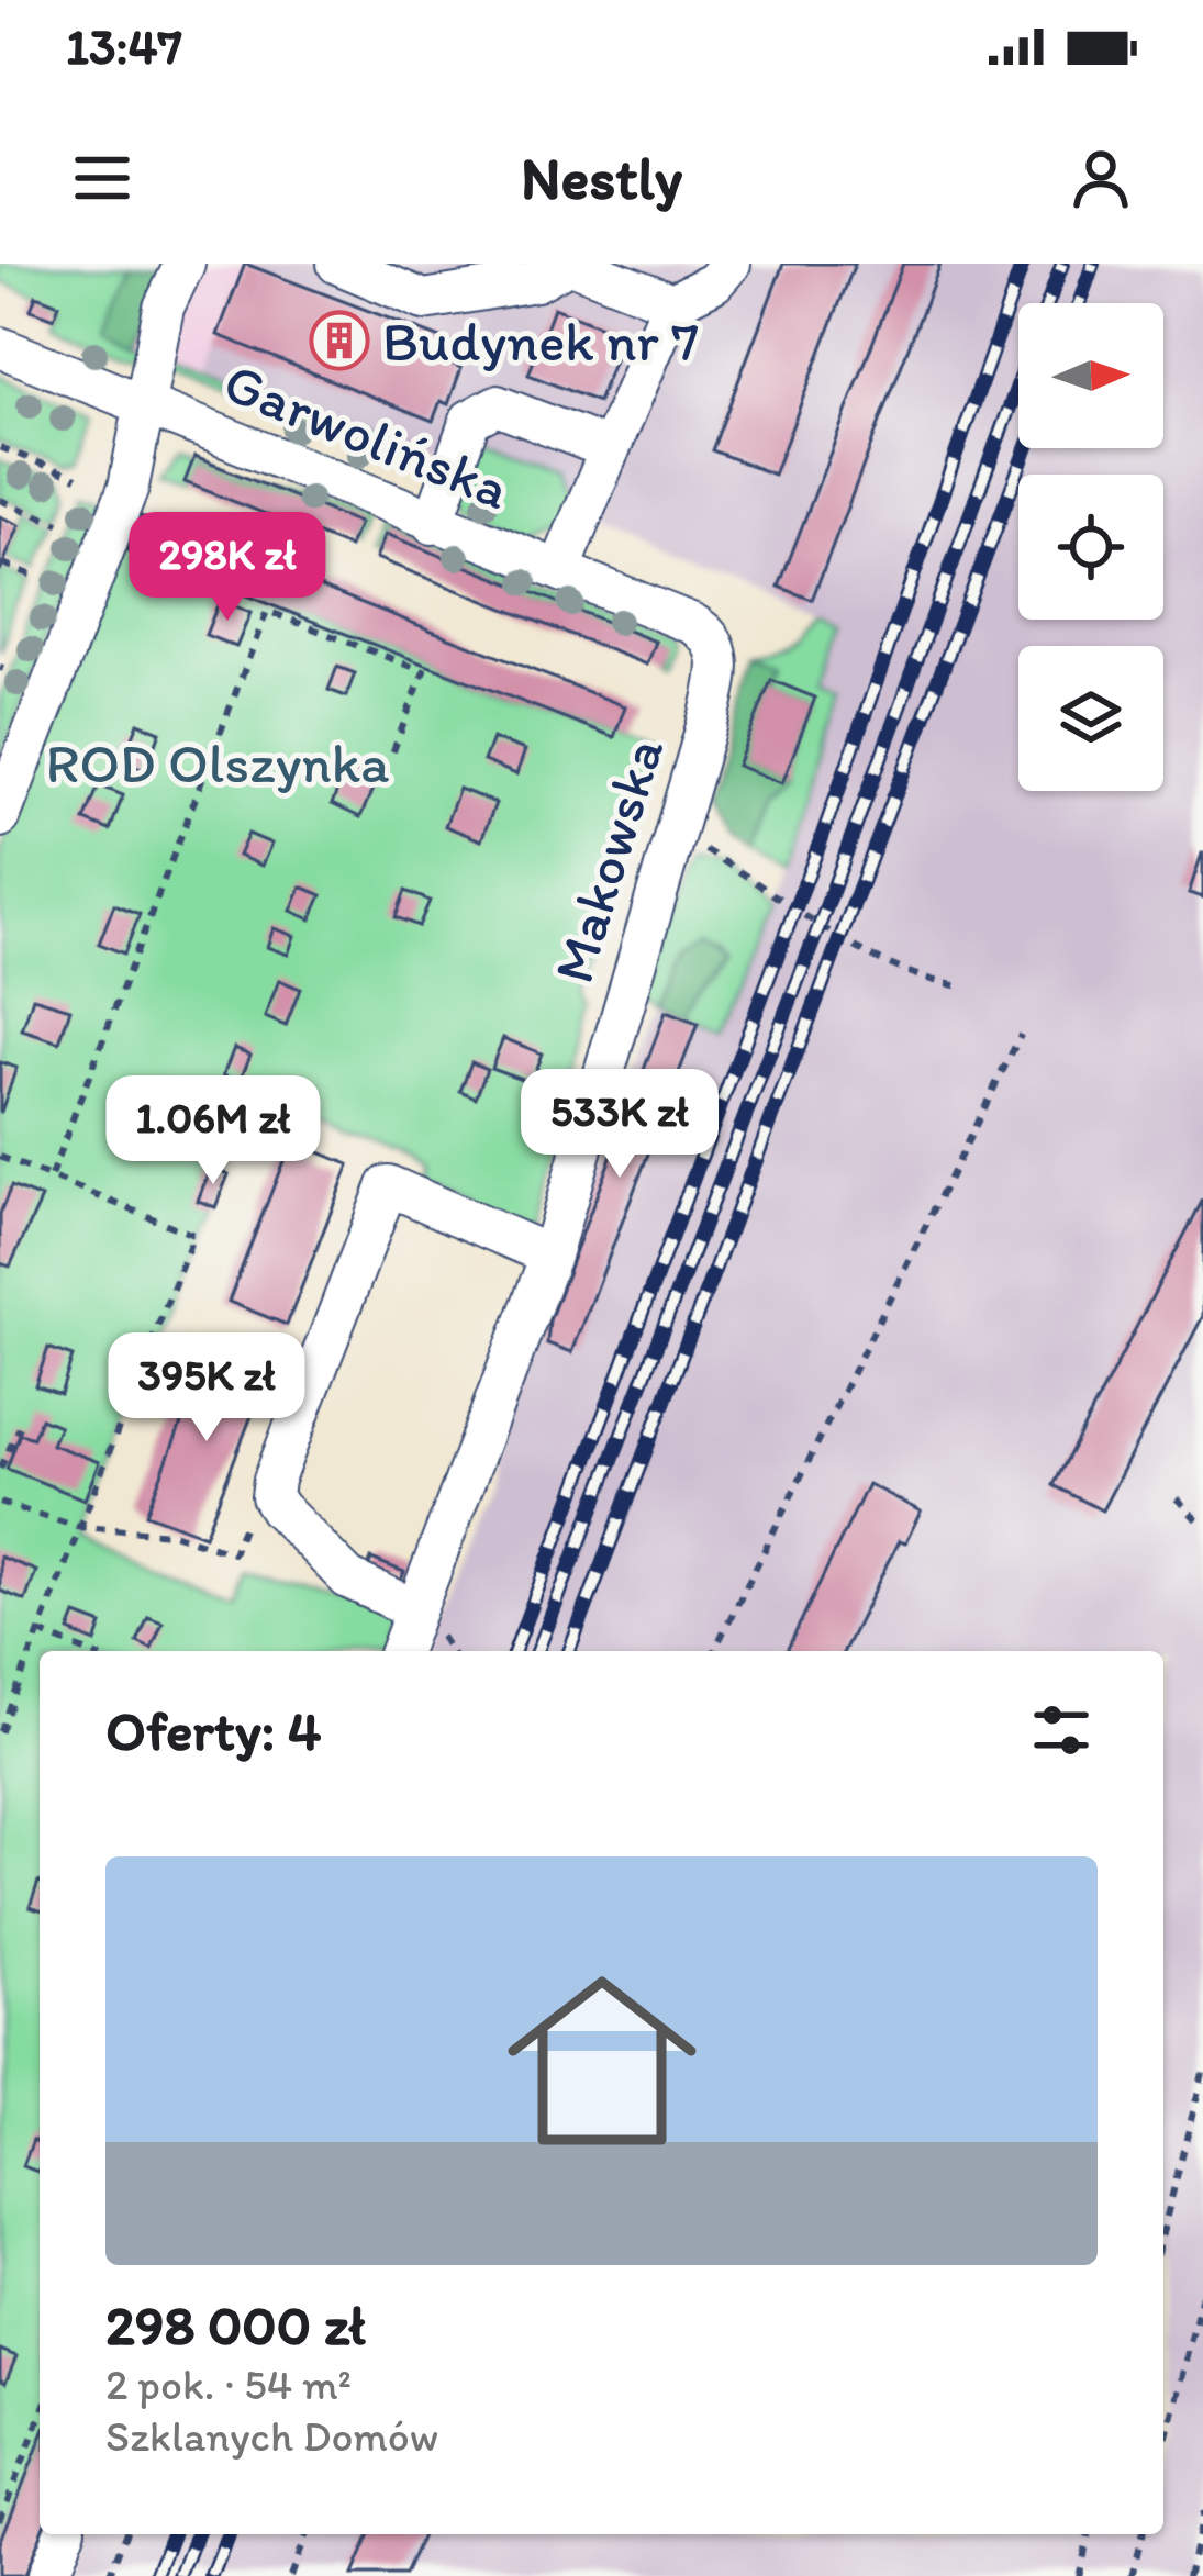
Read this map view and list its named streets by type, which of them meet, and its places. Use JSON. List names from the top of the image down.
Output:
{
  "streets": {
    "street": ["Garwolińska", "Makowska"]
  },
  "crossings": [
    ["Garwolińska", "Makowska"]
  ],
  "parks": ["ROD Olszynka"],
  "places": {
    "building": ["Budynek nr 7"]
  },
  "north": "right",
  "page": {
    "status": "13:47",
    "header": "Nestly",
    "price": [
      "298K zł",
      "533K zł",
      "1.06M zł",
      "395K zł"
    ],
    "heading": "Oferty: 4",
    "list": [
      {
        "name": "298 000 zł",
        "note": "2 pok. · 54 m² · Szklanych Domów"
      }
    ]
  }
}
